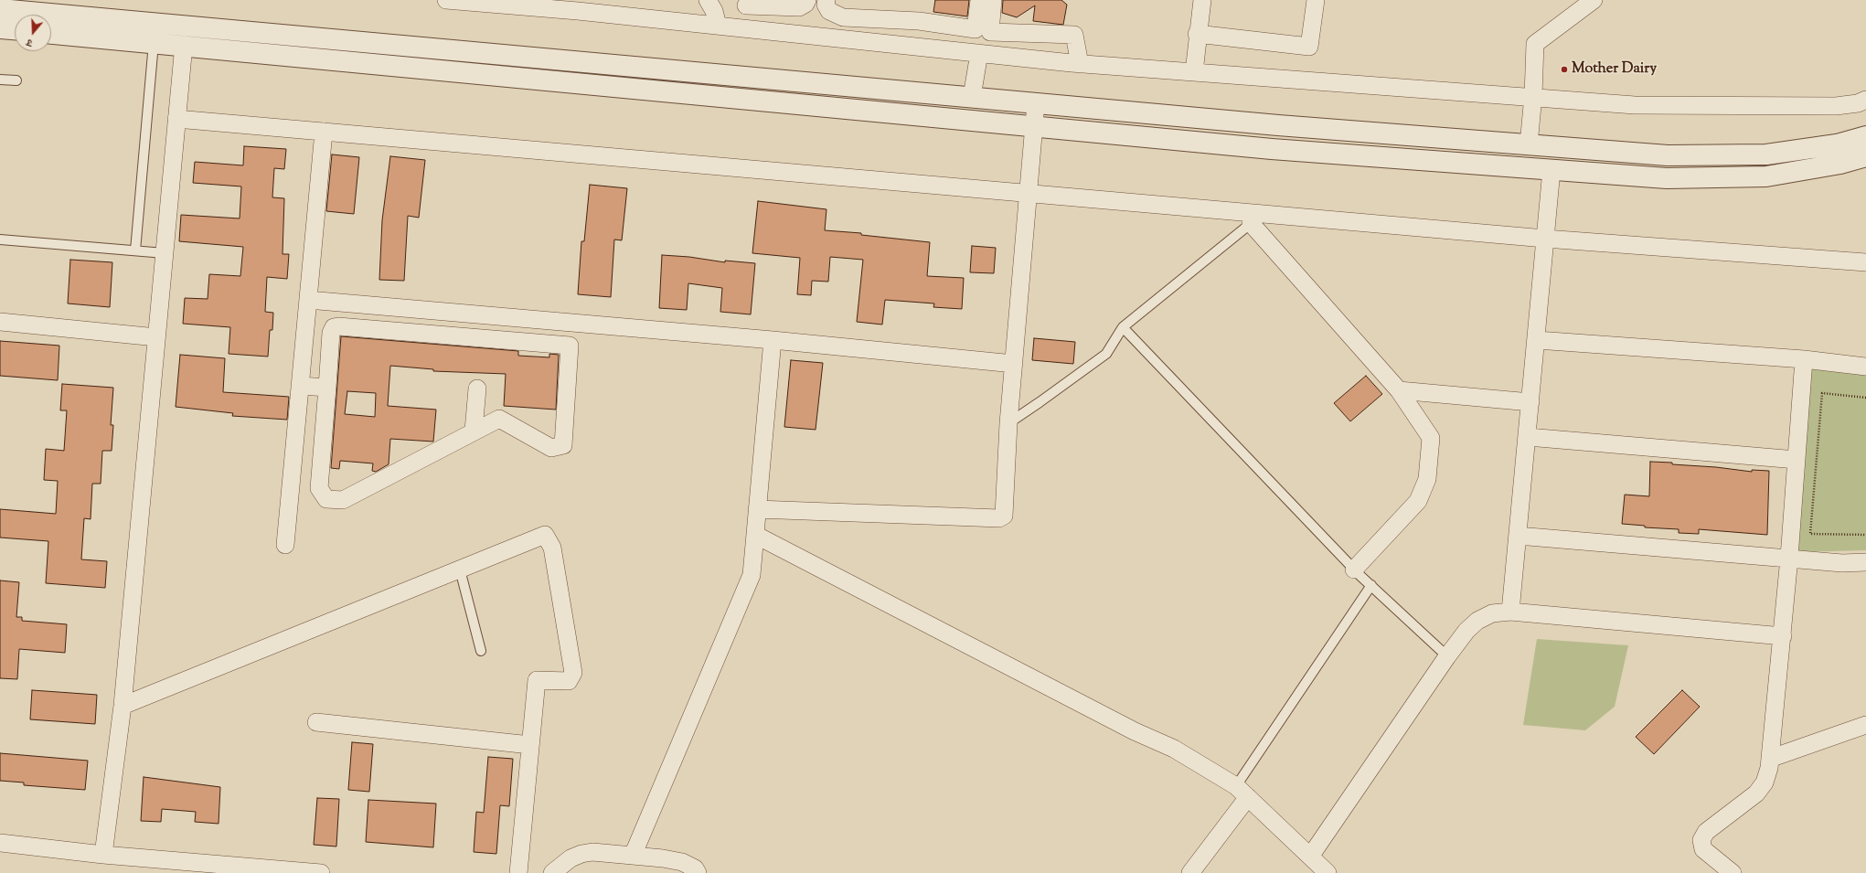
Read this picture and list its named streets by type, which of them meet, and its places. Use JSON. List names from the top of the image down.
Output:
{
  "places": ["Mother Dairy"],
  "north": "bottom"
}
